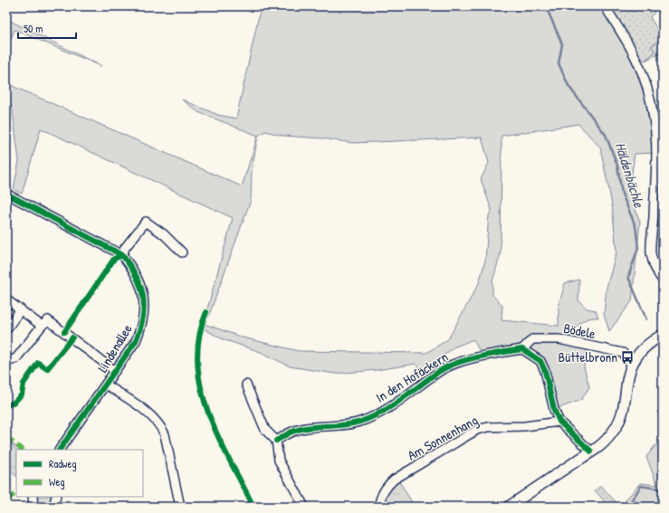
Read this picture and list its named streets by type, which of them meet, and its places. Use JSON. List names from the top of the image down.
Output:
{
  "streets": {
    "street": [
      "Bödele",
      "Lindenallee",
      "In den Hofäckern",
      "Am Sonnenhang"
    ]
  },
  "crossings": [
    ["Bödele", "In den Hofäckern"]
  ],
  "water": ["Häldenbächle"],
  "places": {
    "bus stop": ["Büttelbronn"]
  },
  "legend": ["Radweg", "Weg"],
  "scale_bar": "50 m"
}
